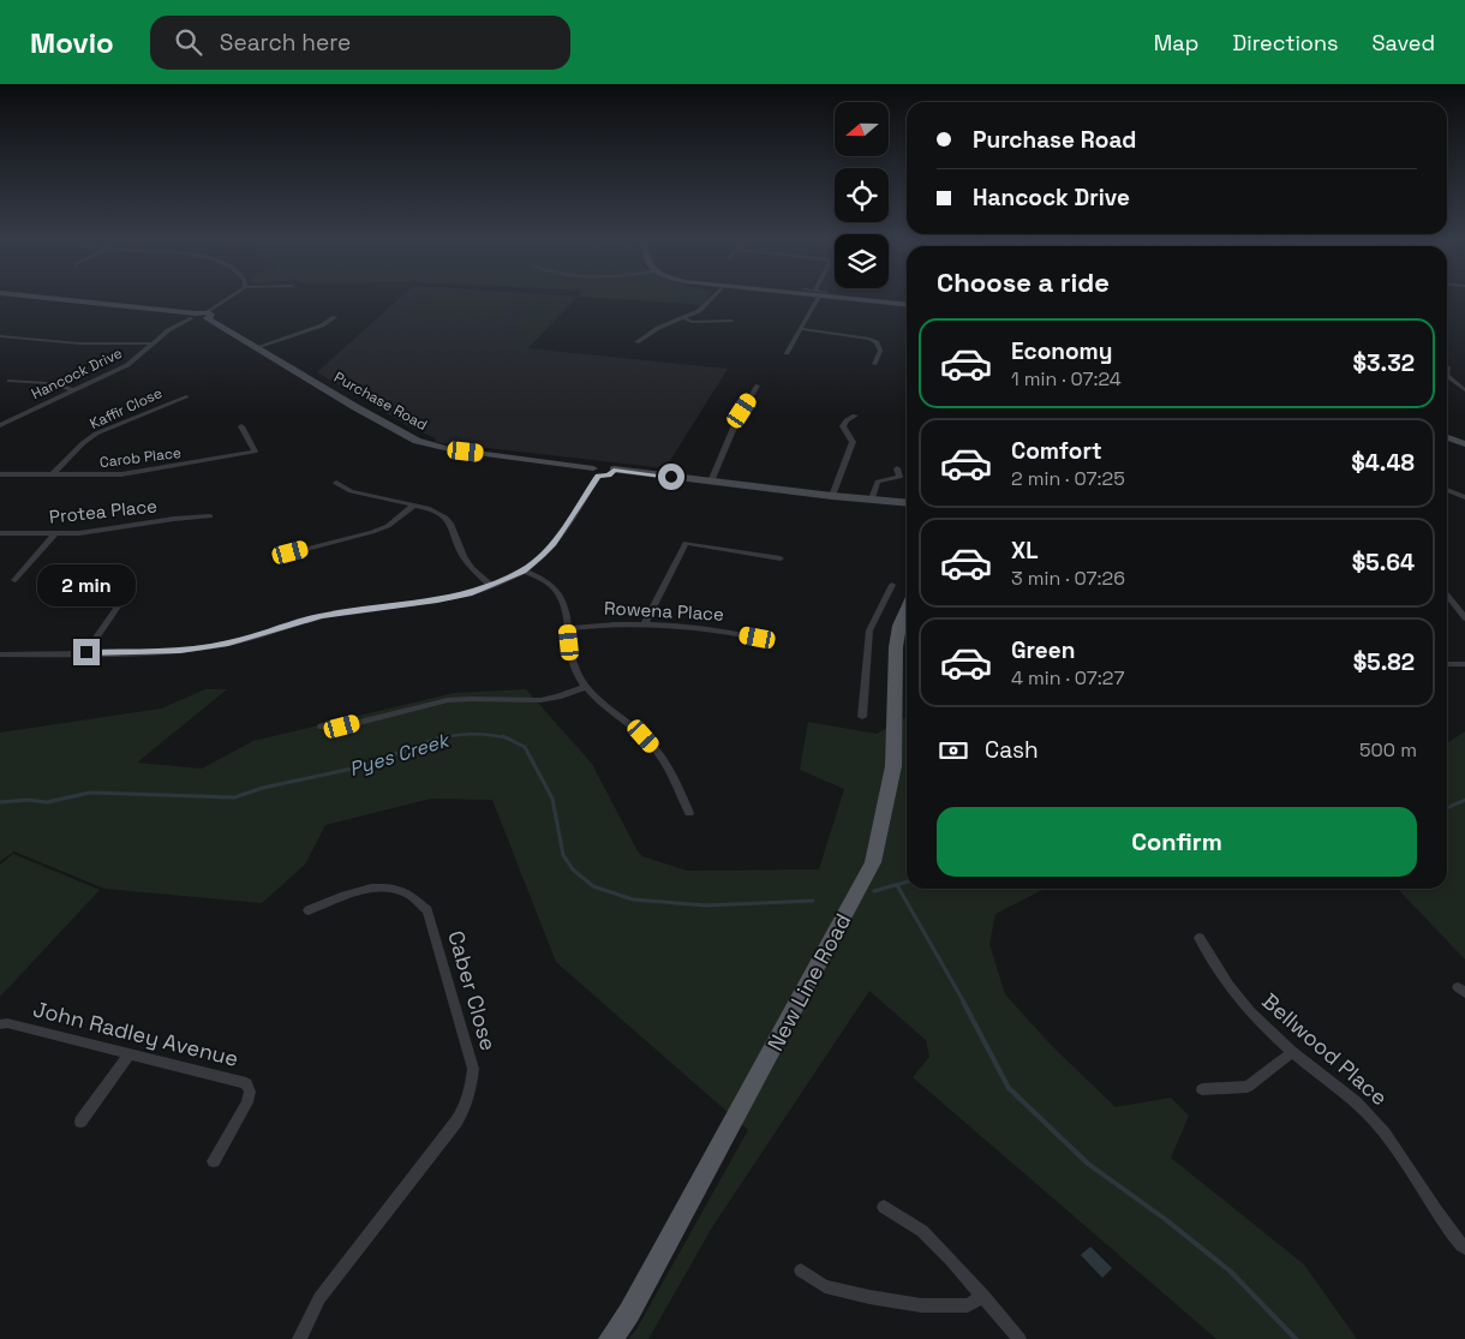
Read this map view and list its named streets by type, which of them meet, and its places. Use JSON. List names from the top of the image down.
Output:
{
  "streets": {
    "main road": ["Purchase Road", "New Line Road"],
    "street": [
      "Hancock Drive",
      "Kaffir Close",
      "Carob Place",
      "Protea Place",
      "Rowena Place",
      "Caber Close",
      "John Radley Avenue",
      "Bellwood Place"
    ]
  },
  "crossings": [
    ["Kaffir Close", "Carob Place"]
  ],
  "water": ["Pyes Creek"],
  "north": "left",
  "page": {
    "header": "Movio",
    "search": "Search here",
    "nav": ["Map", "Directions", "Saved"],
    "banner": ["Purchase Road", "Hancock Drive"],
    "heading": "Choose a ride",
    "list": [
      {
        "name": "Economy",
        "note": "1 min · 07:24",
        "value": "$3.32"
      },
      {
        "name": "Comfort",
        "note": "2 min · 07:25",
        "value": "$4.48"
      },
      {
        "name": "XL",
        "note": "3 min · 07:26",
        "value": "$5.64"
      },
      {
        "name": "Green",
        "note": "4 min · 07:27",
        "value": "$5.82"
      }
    ],
    "bubble": "2 min",
    "pay": ["Cash", "500 m"],
    "buttons": "Confirm"
  }
}
